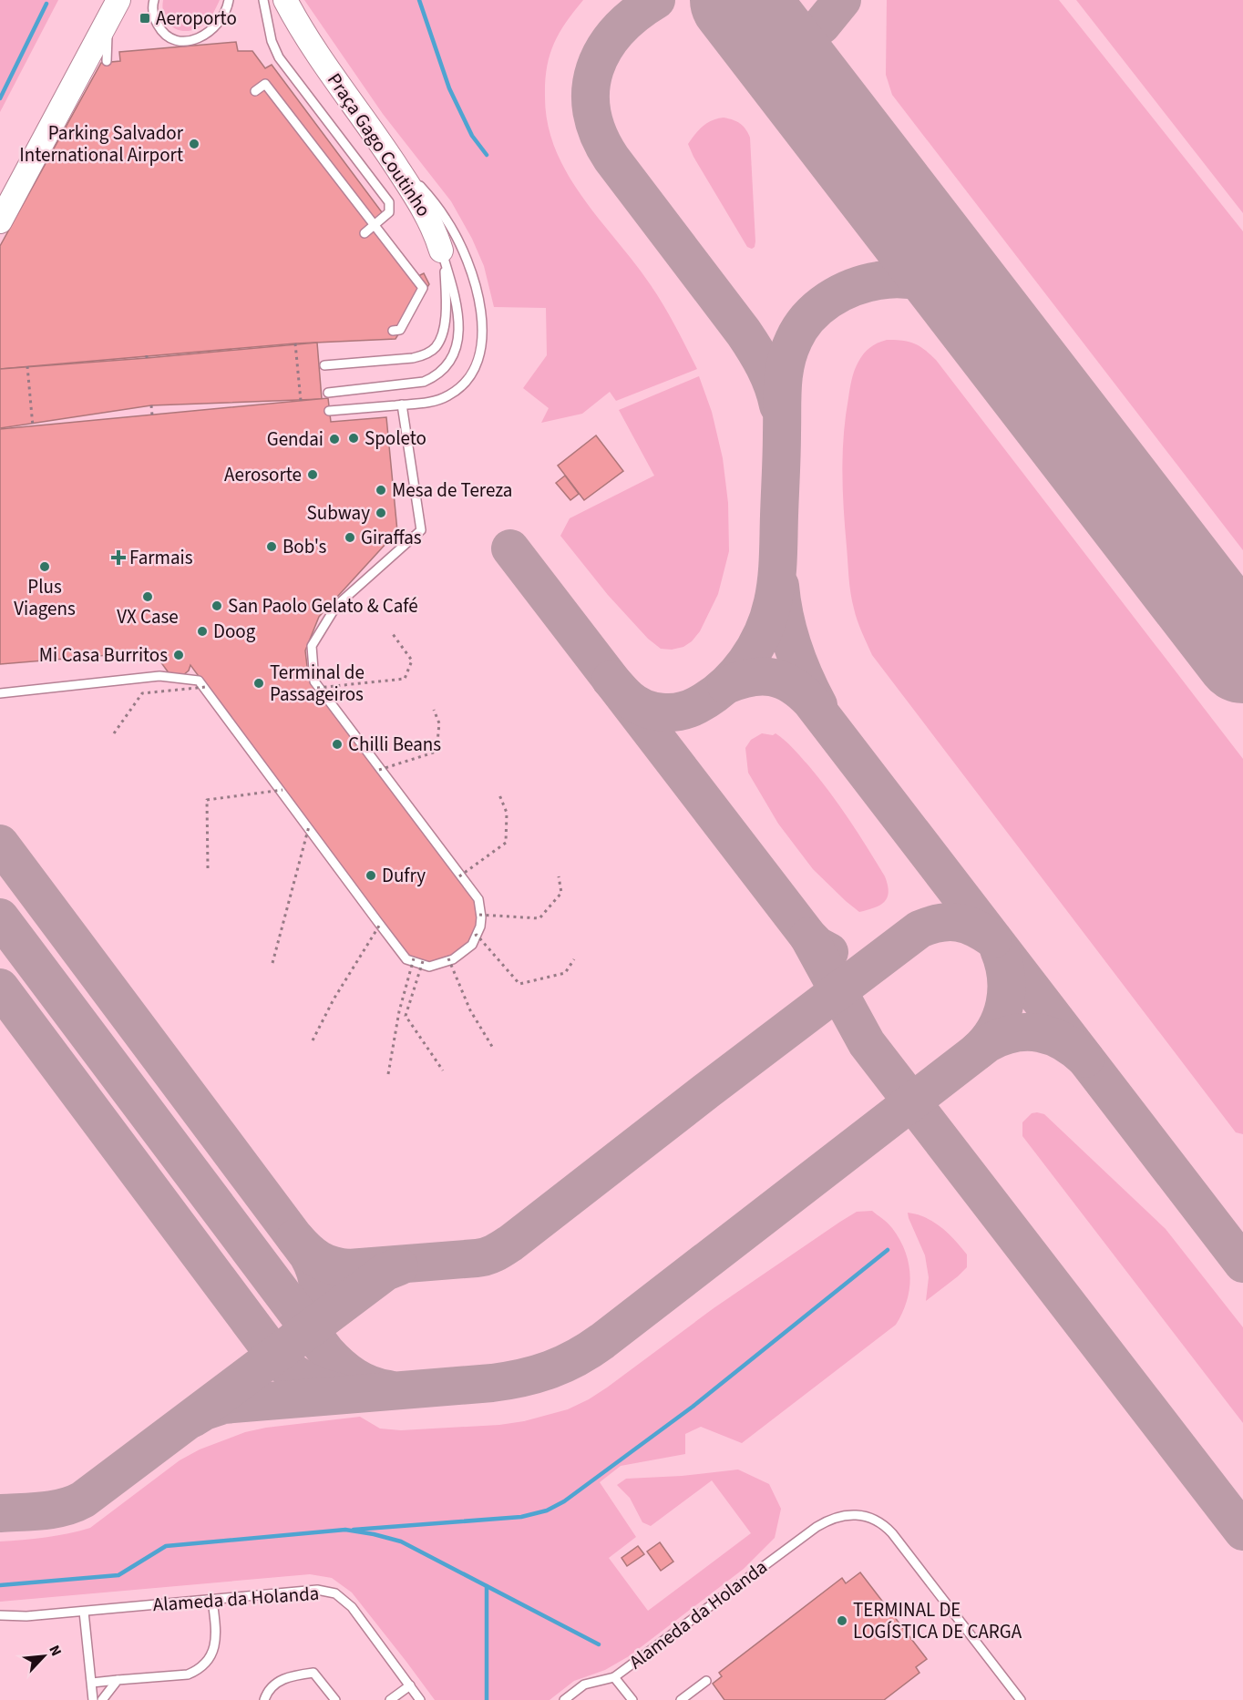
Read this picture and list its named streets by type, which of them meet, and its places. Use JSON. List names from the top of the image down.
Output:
{
  "streets": {
    "main road": ["Praça Gago Coutinho"],
    "lane": ["Alameda da Holanda"]
  },
  "places": {
    "transit": ["Aeroporto"],
    "other": [
      "Parking Salvador International Airport",
      "Spoleto",
      "Gendai",
      "Aerosorte",
      "Mesa de Tereza",
      "Subway",
      "Giraffas",
      "Bob's",
      "Plus Viagens",
      "VX Case",
      "San Paolo Gelato & Café",
      "Doog",
      "Mi Casa Burritos",
      "Terminal de Passageiros",
      "Chilli Beans",
      "Dufry",
      "TERMINAL DE LOGÍSTICA DE CARGA"
    ],
    "health": ["Farmais"]
  },
  "north": "top right"
}
